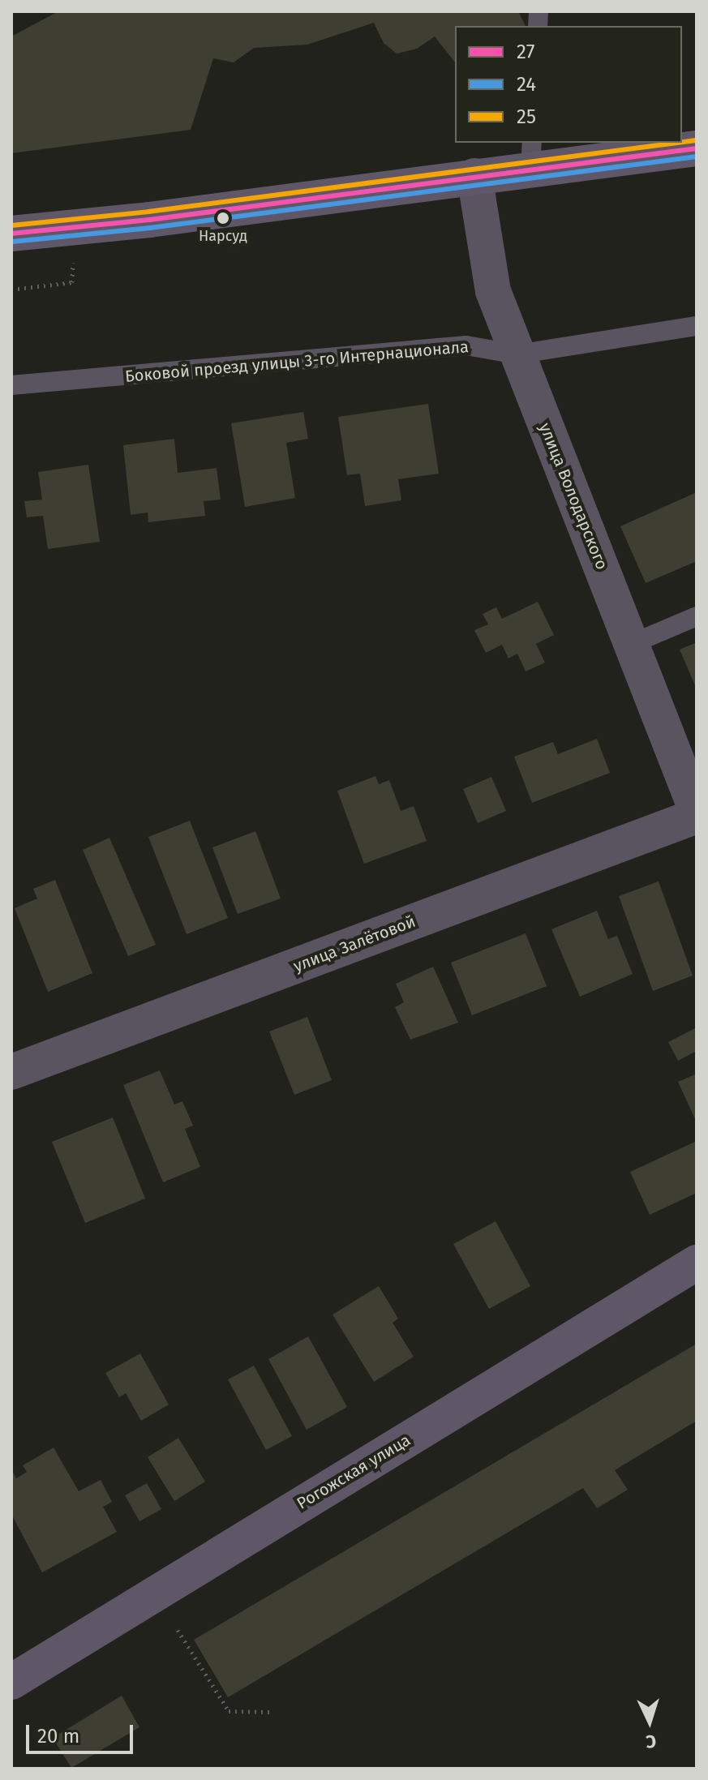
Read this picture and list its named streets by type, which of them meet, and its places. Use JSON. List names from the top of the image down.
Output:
{
  "streets": {
    "street": ["улица Володарского", "улица Залётовой", "Рогожская улица"],
    "lane": ["Боковой проезд улицы 3-го Интернационала"]
  },
  "crossings": [
    ["Боковой проезд улицы 3-го Интернационала", "улица Володарского"],
    ["улица Володарского", "улица Залётовой"]
  ],
  "places": ["Нарсуд"],
  "lines": ["transit line 25", "transit line 27", "transit line 24"],
  "legend": ["27", "24", "25"],
  "scale_bar": "20 m",
  "north": "bottom"
}
